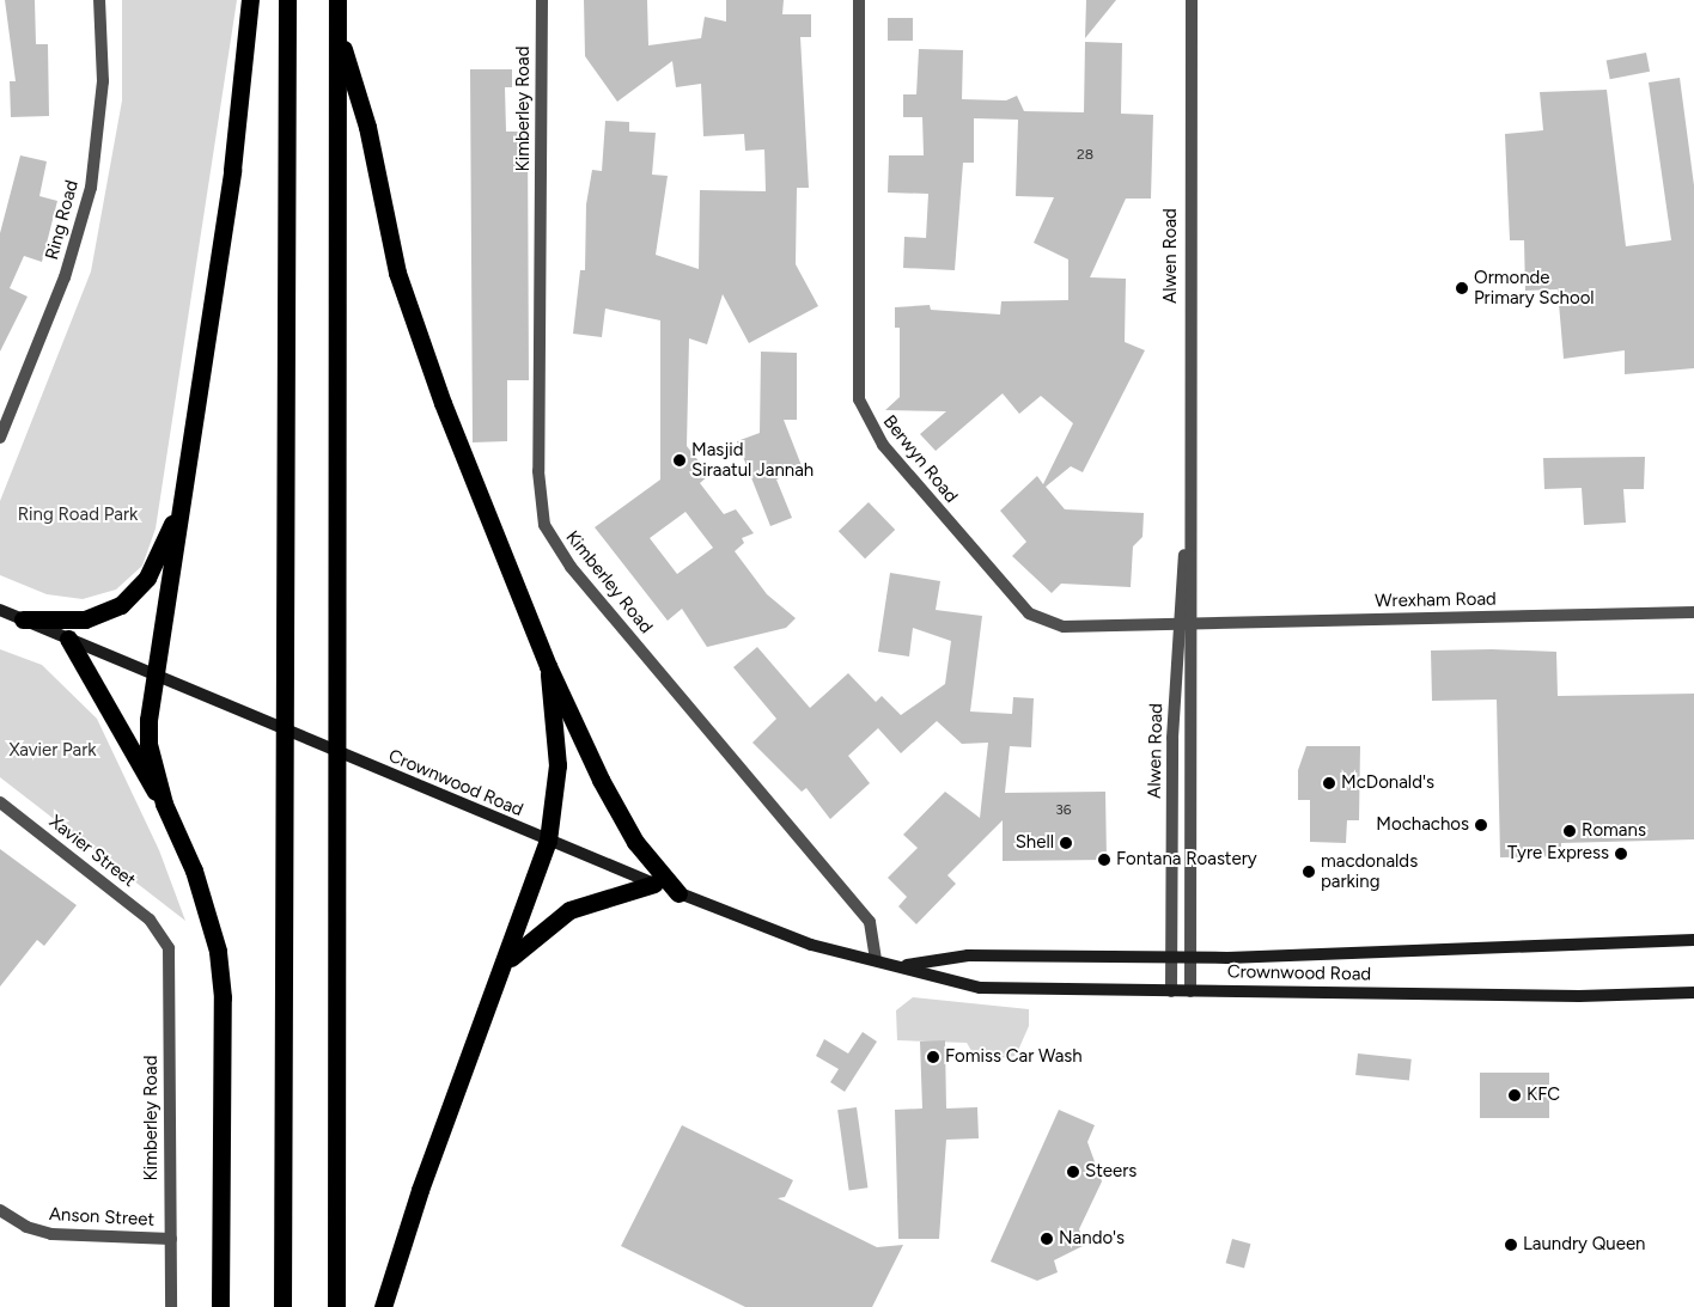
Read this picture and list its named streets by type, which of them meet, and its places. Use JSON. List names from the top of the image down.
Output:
{
  "streets": {
    "main road": ["Crownwood Road"],
    "street": [
      "Kimberley Road",
      "Ring Road",
      "Alwen Road",
      "Berwyn Road",
      "Wrexham Road",
      "Xavier Street",
      "Anson Street"
    ]
  },
  "crossings": [
    ["Kimberley Road", "Crownwood Road"],
    ["Kimberley Road", "Xavier Street"],
    ["Kimberley Road", "Anson Street"],
    ["Alwen Road", "Berwyn Road"],
    ["Alwen Road", "Wrexham Road"],
    ["Alwen Road", "Crownwood Road"],
    ["Berwyn Road", "Wrexham Road"]
  ],
  "parks": ["Ring Road Park", "Xavier Park"],
  "places": [
    "Ormonde Primary School",
    "Masjid Siraatul Jannah",
    "McDonald's",
    "Mochachos",
    "Romans",
    "Shell",
    "Tyre Express",
    "Fontana Roastery",
    "macdonalds parking",
    "Fomiss Car Wash",
    "KFC",
    "Steers",
    "Nando's",
    "Laundry Queen"
  ],
  "house_numbers": ["28", "36"]
}
